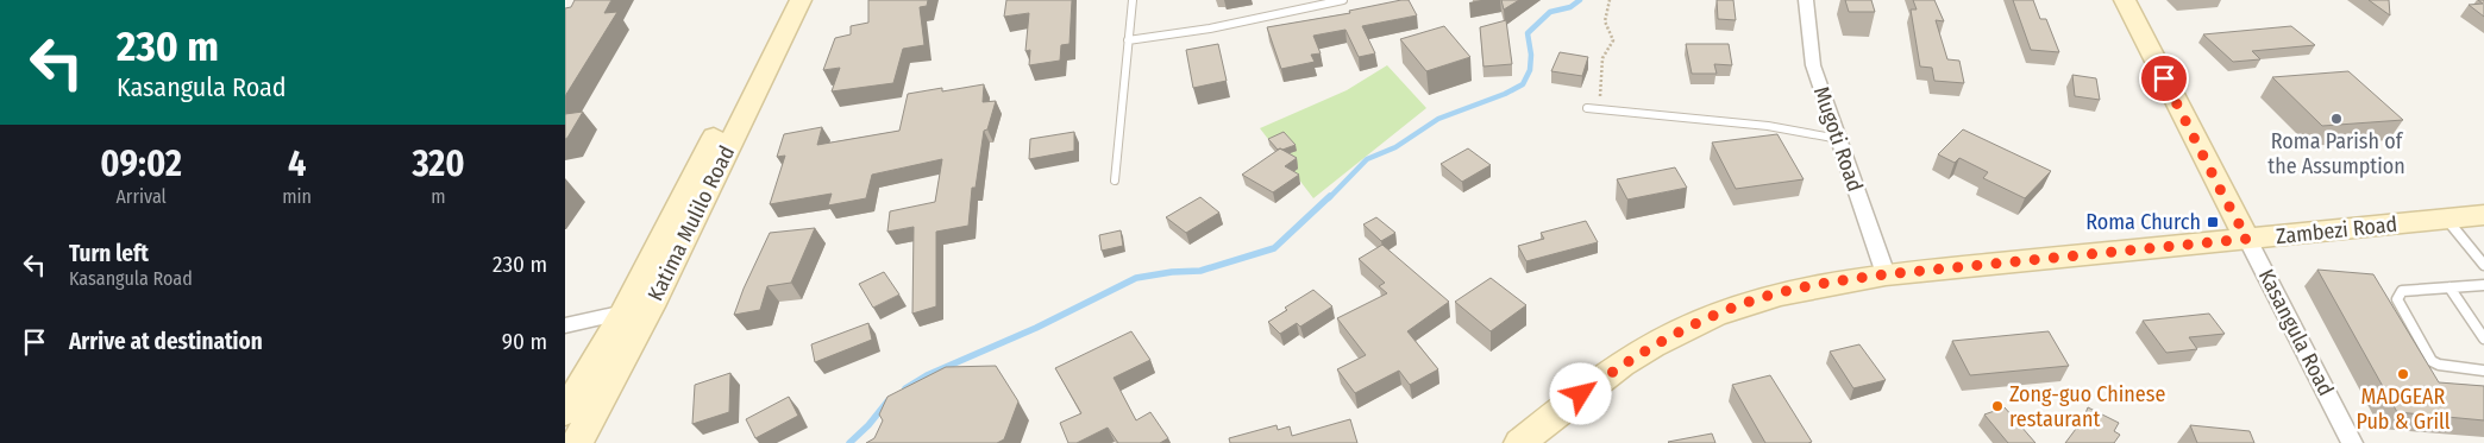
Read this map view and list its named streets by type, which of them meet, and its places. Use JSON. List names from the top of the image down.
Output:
{
  "streets": {
    "main road": ["Katima Mulilo Road", "Zambezi Road", "Kasangula Road"],
    "street": ["Mugoti Road"]
  },
  "crossings": [
    ["Mugoti Road", "Zambezi Road"],
    ["Zambezi Road", "Kasangula Road"]
  ],
  "places": {
    "other": ["Roma Parish of the Assumption", "MADGEAR Pub & Grill", "Zong-guo Chinese restaurant"],
    "transit": ["Roma Church"]
  },
  "page": {
    "turn": ["230 m", "Kasangula Road"],
    "eta": [
      "09:02",
      "Arrival",
      "4",
      "min",
      "320",
      "m"
    ],
    "list": [
      {
        "name": "Turn left",
        "note": "Kasangula Road",
        "value": "230 m"
      },
      {
        "name": "Arrive at destination",
        "value": "90 m"
      }
    ]
  }
}
